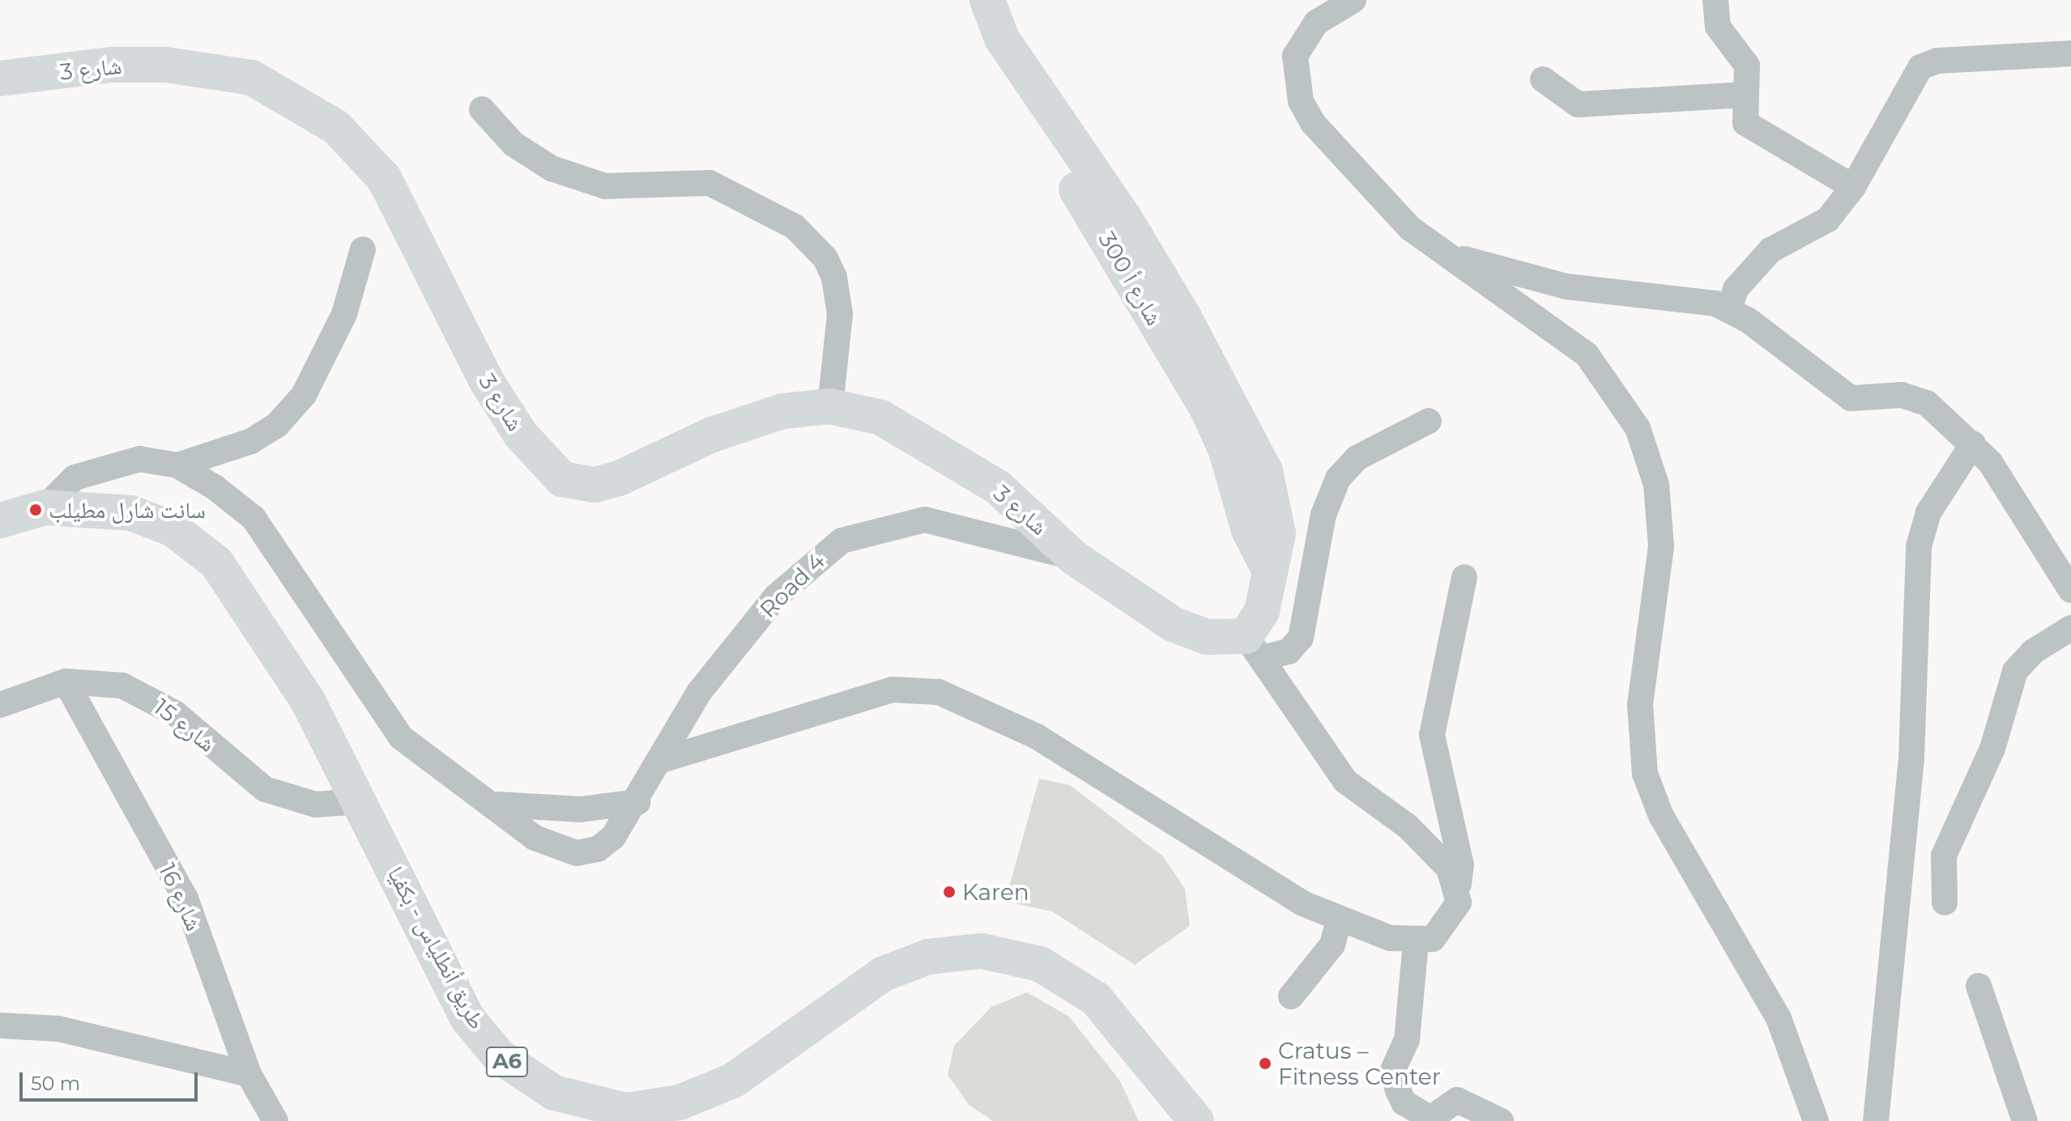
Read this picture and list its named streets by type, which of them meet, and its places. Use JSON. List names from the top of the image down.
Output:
{
  "streets": {
    "main road": [
      "شارع 3",
      "شارع أ 300",
      "طريق أنطلياس - بكفيا",
      "A6"
    ],
    "street": ["Road 4", "شارع 15", "شارع 16"]
  },
  "crossings": [
    ["شارع 3", "Road 4"],
    ["شارع 15", "شارع 16"],
    ["شارع 15", "طريق أنطلياس - بكفيا"]
  ],
  "places": ["سانت شارل مطيلب", "Karen", "Cratus – Fitness Center"],
  "scale_bar": "50 m"
}
